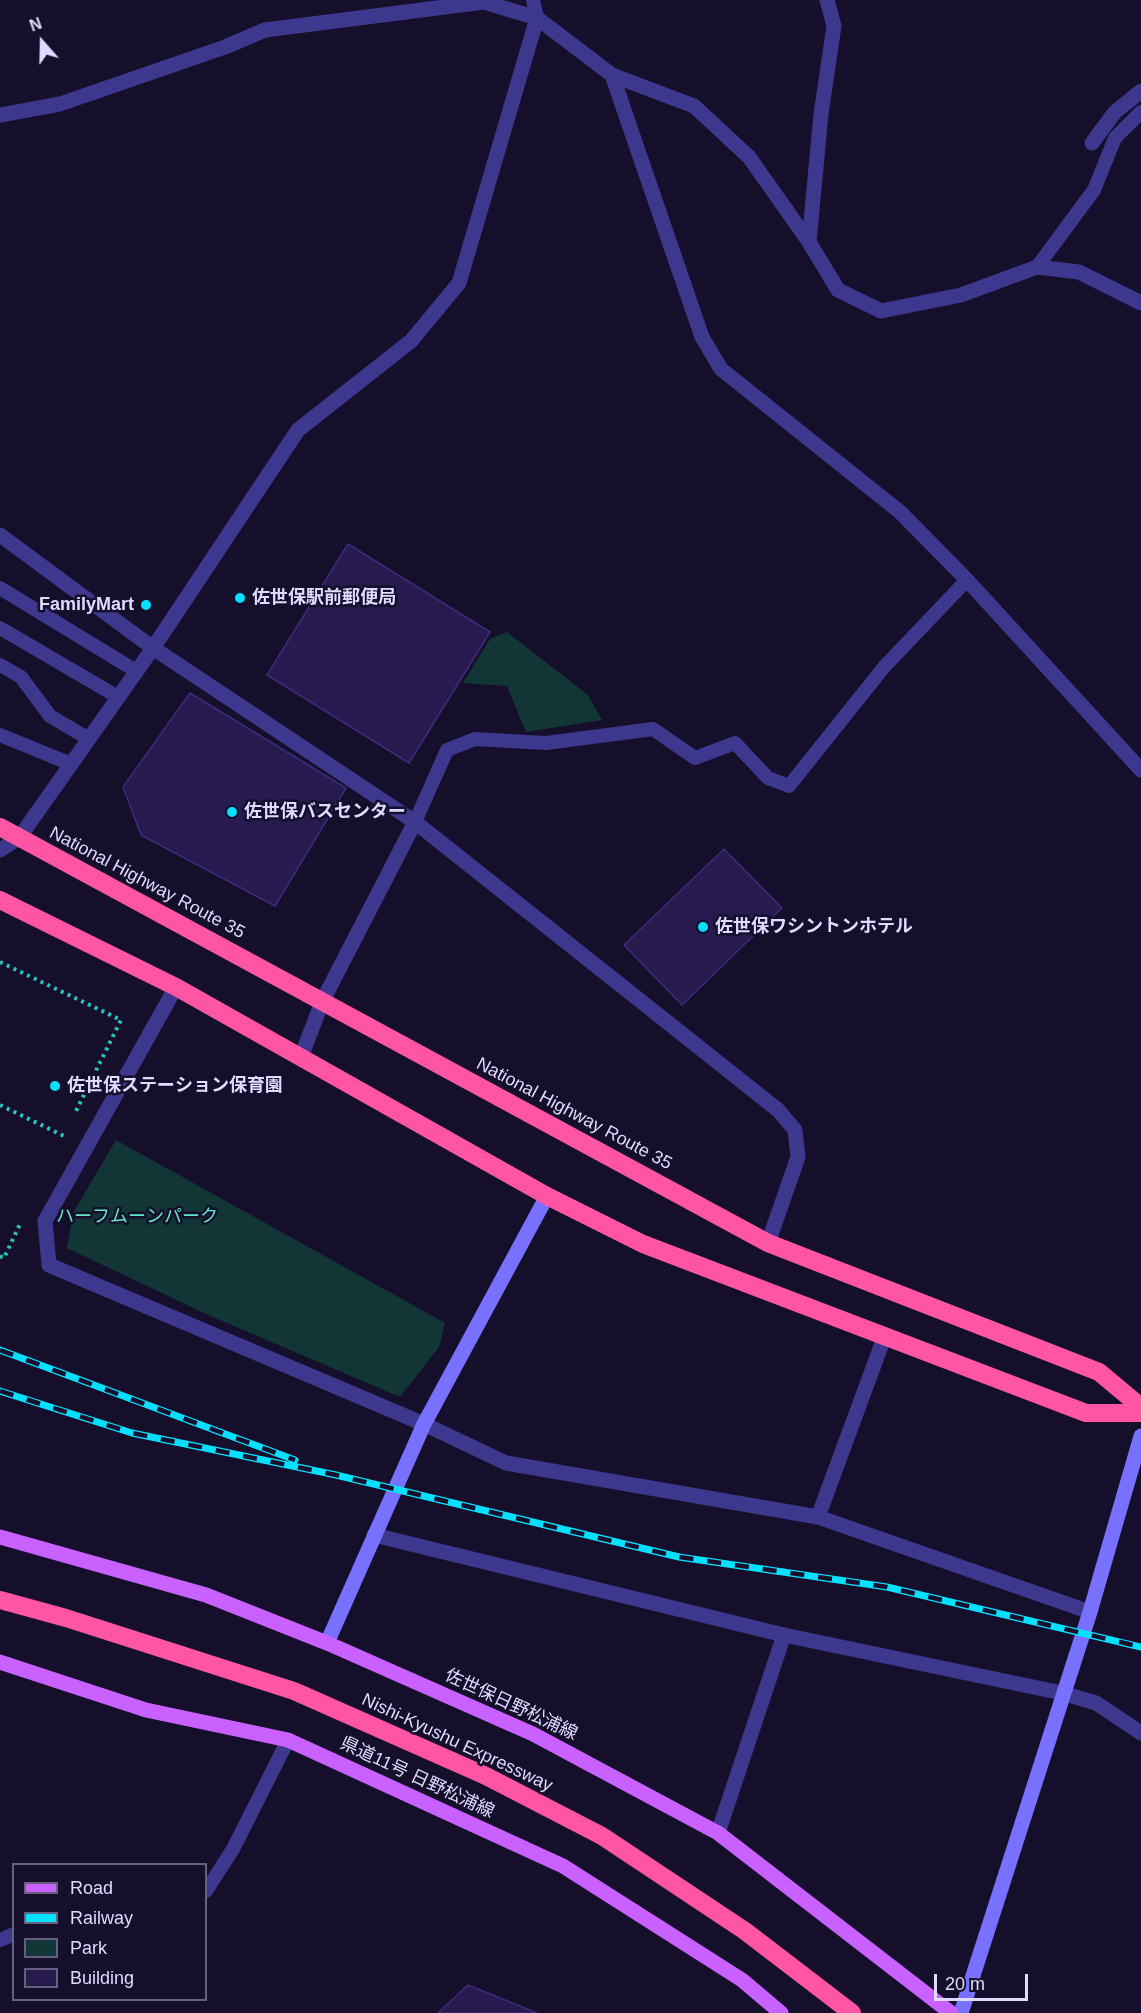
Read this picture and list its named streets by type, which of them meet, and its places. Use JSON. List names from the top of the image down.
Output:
{
  "streets": {
    "highway": ["National Highway Route 35", "Nishi-Kyushu Expressway"],
    "main road": ["佐世保日野松浦線", "県道11号 日野松浦線"]
  },
  "parks": ["ハーフムーンパーク"],
  "places": [
    "佐世保駅前郵便局",
    "FamilyMart",
    "佐世保バスセンター",
    "佐世保ワシントンホテル",
    "佐世保ステーション保育園"
  ],
  "legend": [
    "Road",
    "Railway",
    "Park",
    "Building"
  ],
  "scale_bar": "20 m",
  "north": "top"
}
